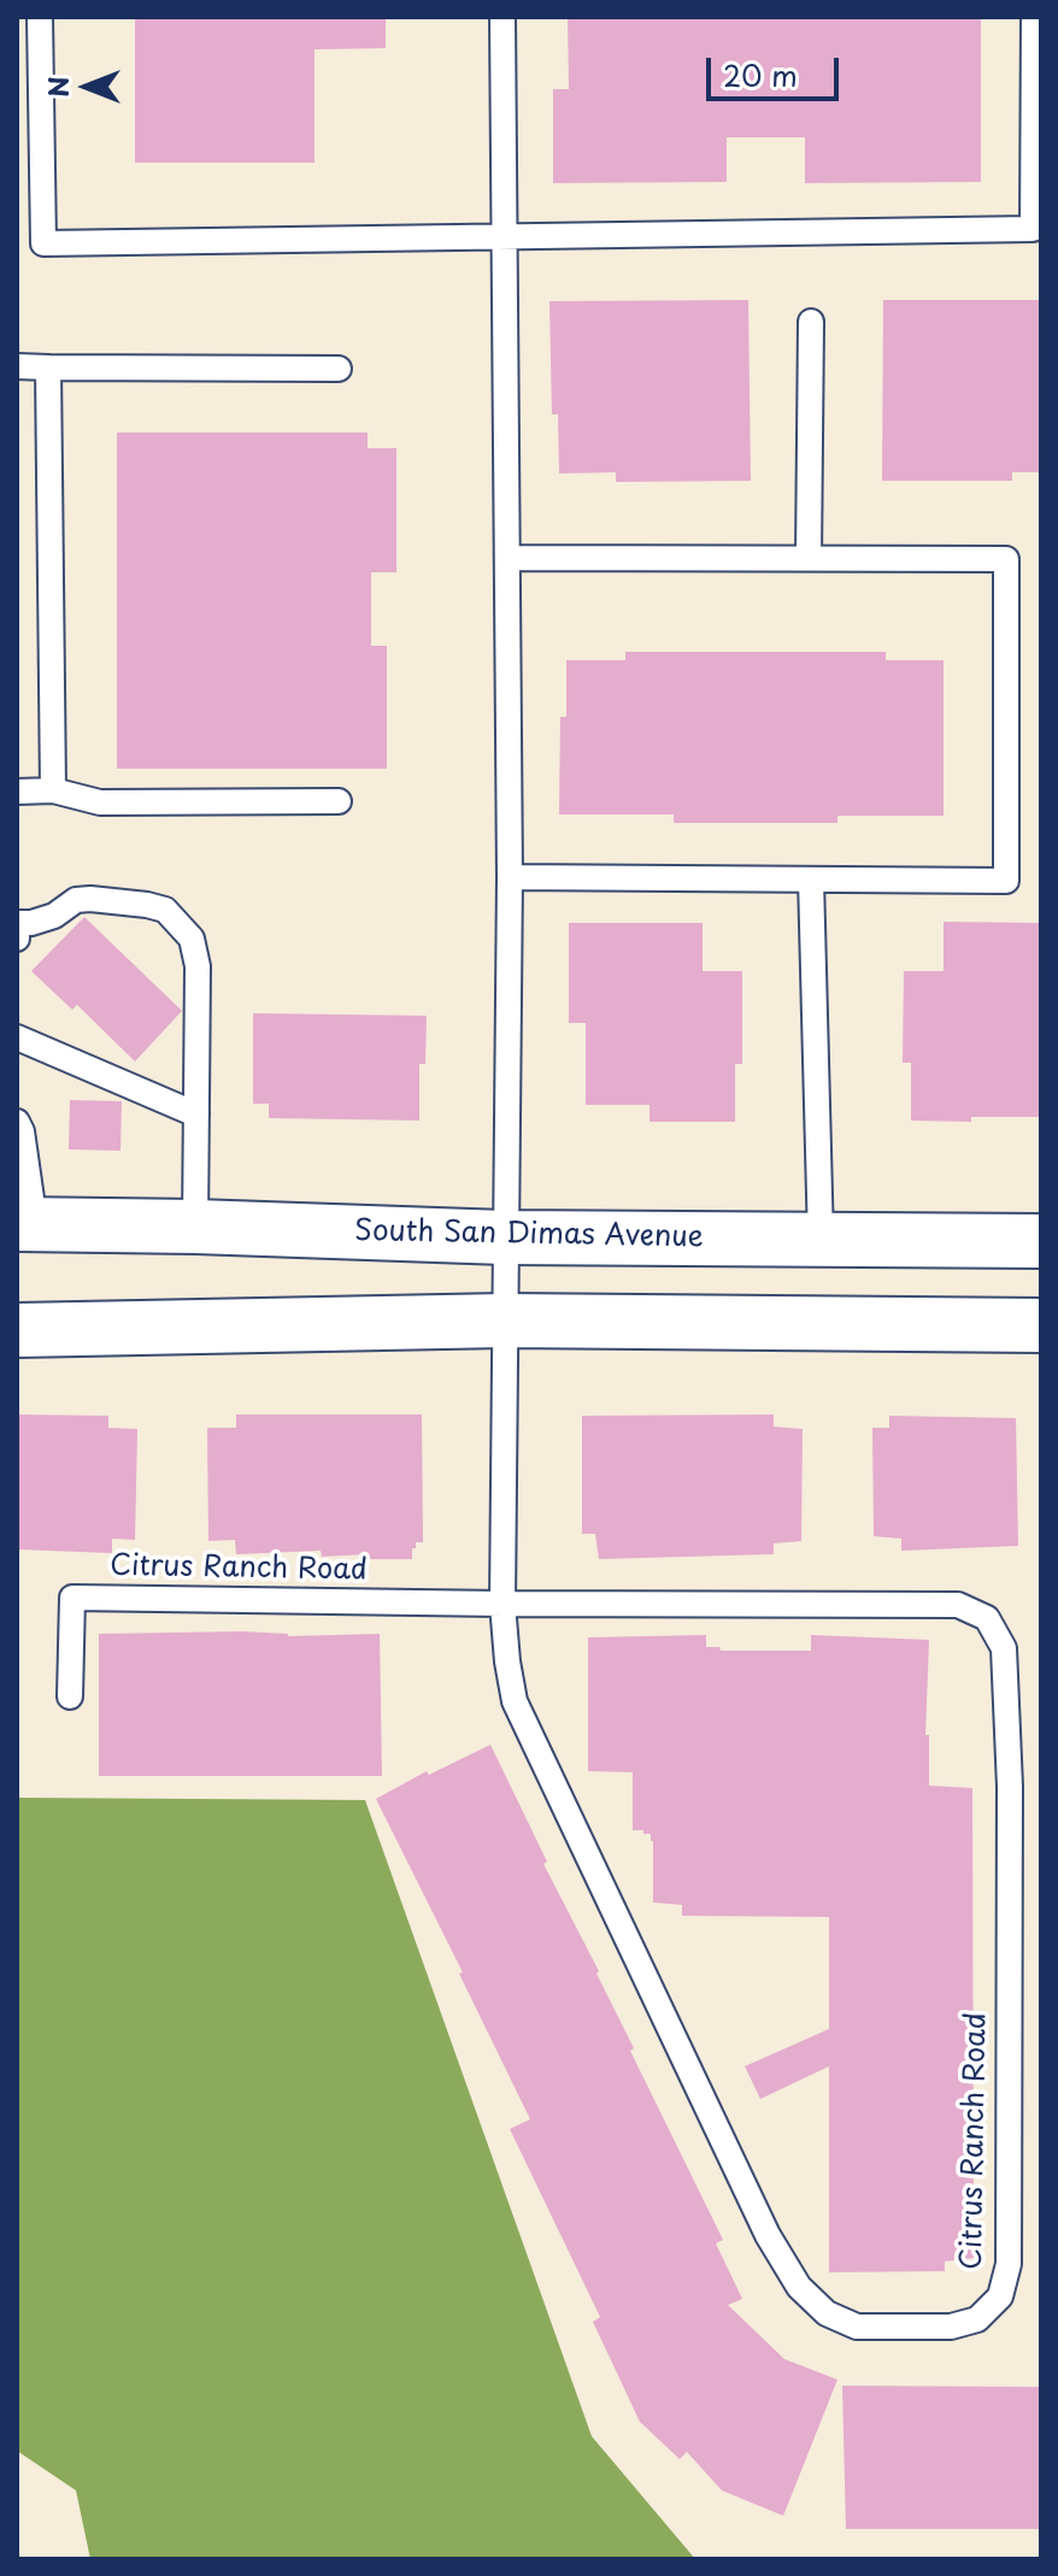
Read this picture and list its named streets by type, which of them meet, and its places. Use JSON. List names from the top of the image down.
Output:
{
  "streets": {
    "street": ["South San Dimas Avenue"],
    "lane": ["Citrus Ranch Road"]
  },
  "crossings": [
    ["South San Dimas Avenue", "Citrus Ranch Road"]
  ],
  "scale_bar": "20 m",
  "north": "left"
}
